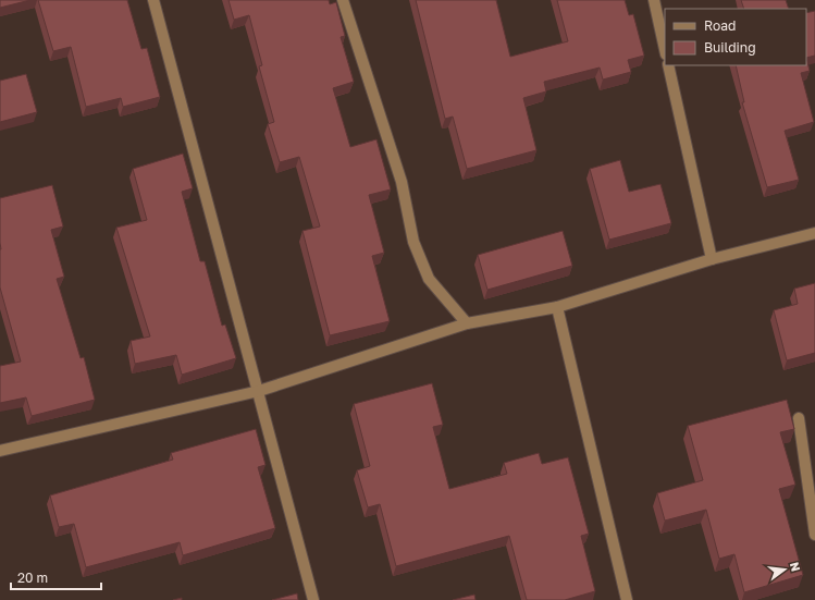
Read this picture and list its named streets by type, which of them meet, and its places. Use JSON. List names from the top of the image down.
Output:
{
  "legend": ["Road", "Building"],
  "scale_bar": "20 m",
  "north": "right"
}
